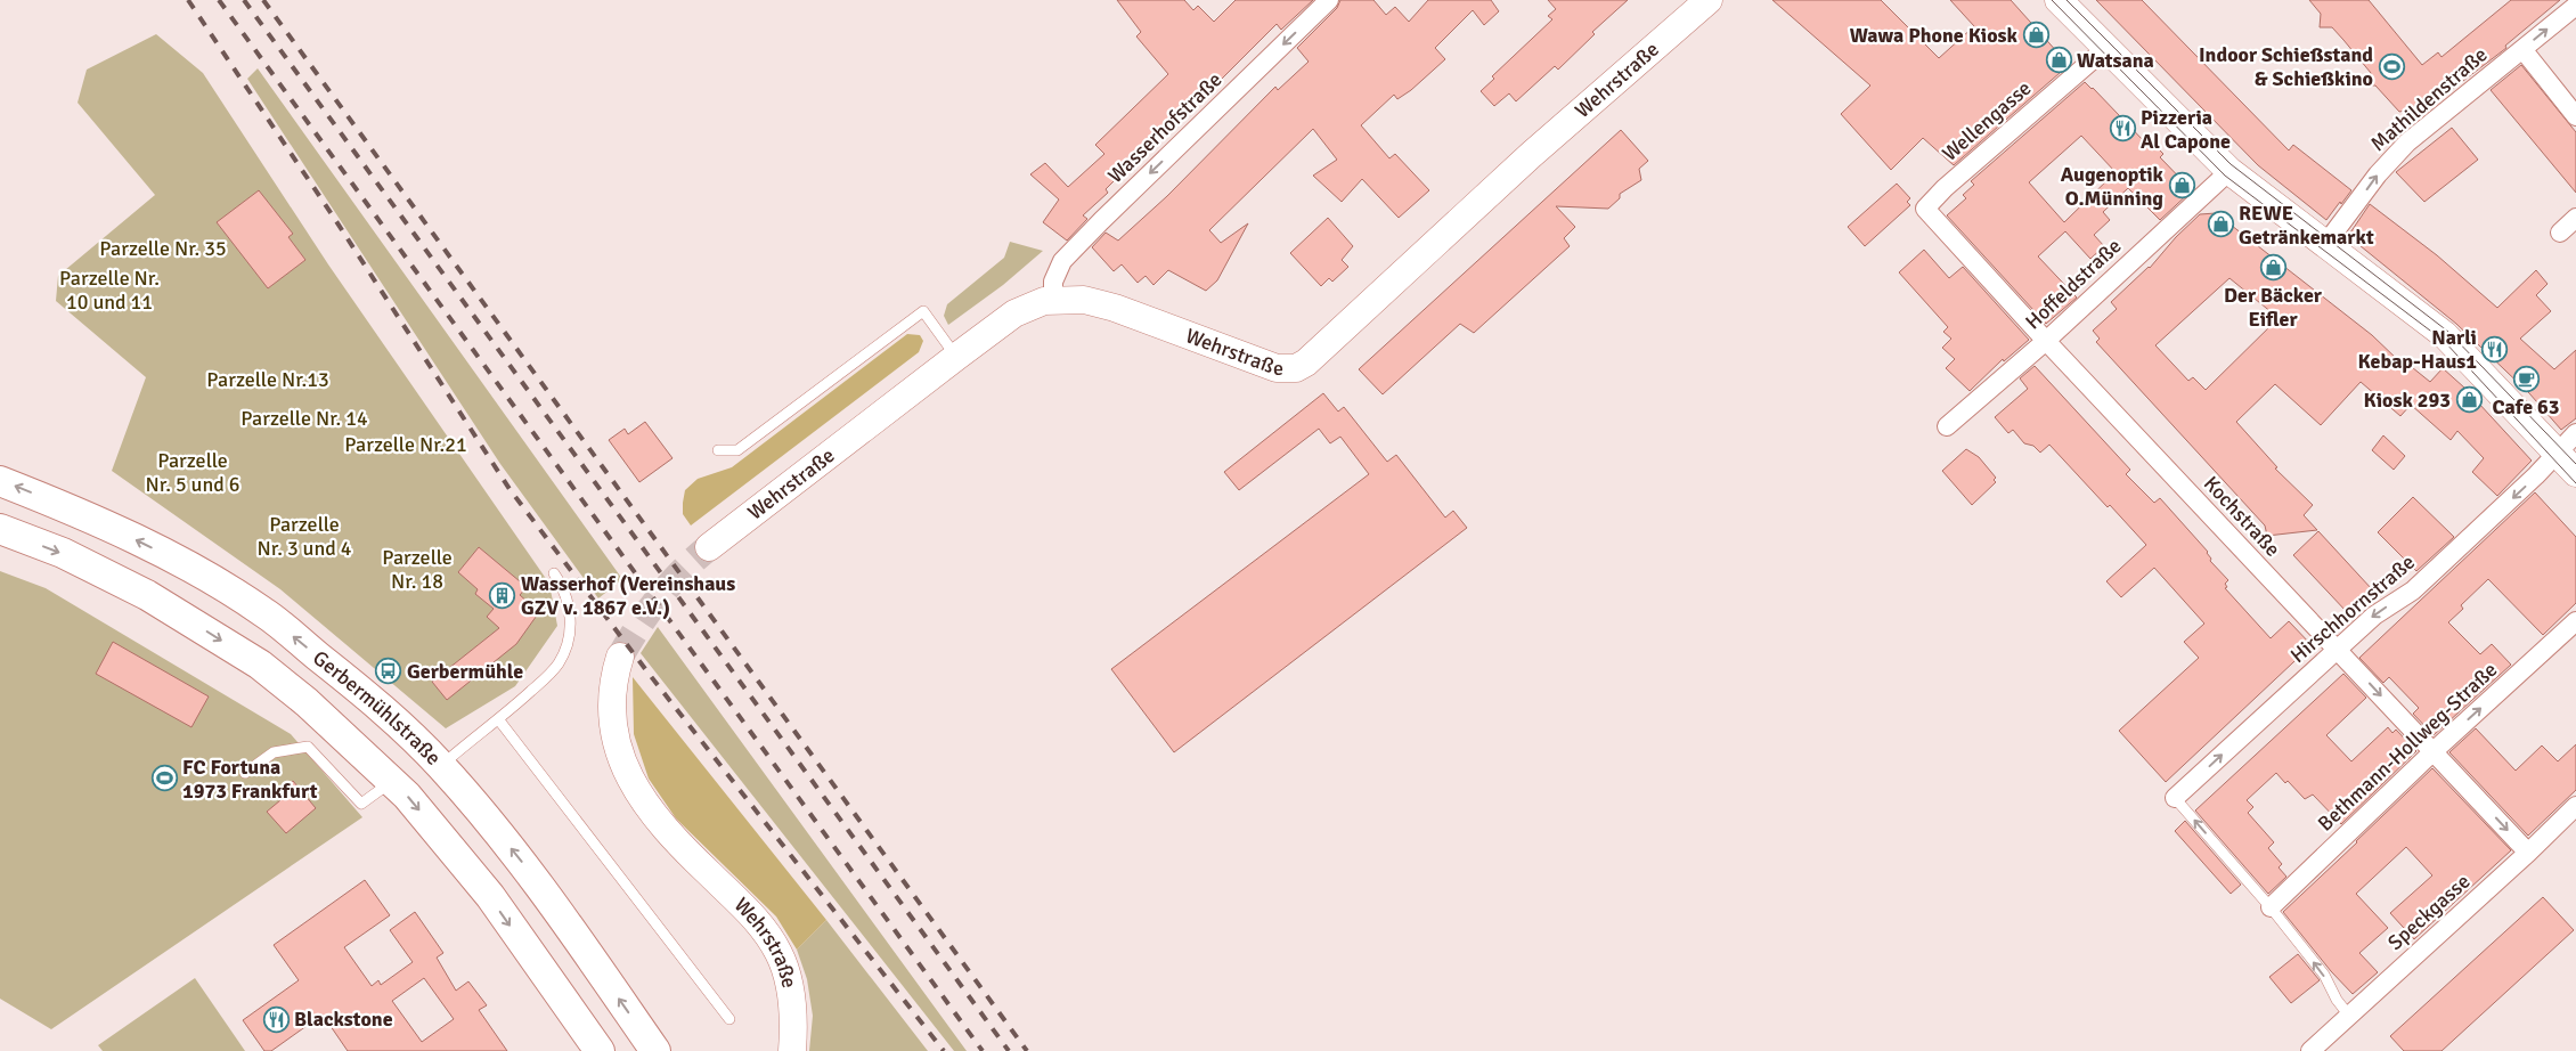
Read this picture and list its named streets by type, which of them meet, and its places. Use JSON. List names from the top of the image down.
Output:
{
  "streets": {
    "main road": ["Gerbermühlstraße"],
    "street": [
      "Wehrstraße",
      "Mathildenstraße",
      "Wellengasse",
      "Wasserhofstraße",
      "Hoffeldstraße",
      "Kochstraße",
      "Hirschhornstraße",
      "Bethmann-Hollweg-Straße",
      "Speckgasse"
    ]
  },
  "crossings": [
    ["Wehrstraße", "Wasserhofstraße"],
    ["Wellengasse", "Kochstraße"],
    ["Hoffeldstraße", "Kochstraße"],
    ["Kochstraße", "Hirschhornstraße"],
    ["Kochstraße", "Bethmann-Hollweg-Straße"],
    ["Kochstraße", "Speckgasse"]
  ],
  "one_way": ["Mathildenstraße", "Wasserhofstraße", "Bethmann-Hollweg-Straße"],
  "parks": [
    "Parzelle Nr. 35",
    "Parzelle Nr. 10 und 11",
    "Parzelle Nr.13",
    "Parzelle Nr. 14",
    "Parzelle Nr.21",
    "Parzelle Nr. 5 und 6",
    "Parzelle Nr. 3 und 4",
    "Parzelle Nr. 18"
  ],
  "places": {
    "shop": [
      "Wawa Phone Kiosk",
      "Watsana",
      "Augenoptik O.Münning",
      "REWE Getränkemarkt",
      "Der Bäcker Eifler",
      "Kiosk 293"
    ],
    "sports": ["Indoor Schießstand & Schießkino", "FC Fortuna 1973 Frankfurt"],
    "restaurant": ["Pizzeria Al Capone", "Narli Kebap-Haus1", "Blackstone"],
    "cafe": ["Cafe 63"],
    "building": ["Wasserhof (Vereinshaus GZV v. 1867 e.V.)"],
    "bus stop": ["Gerbermühle"]
  }
}
